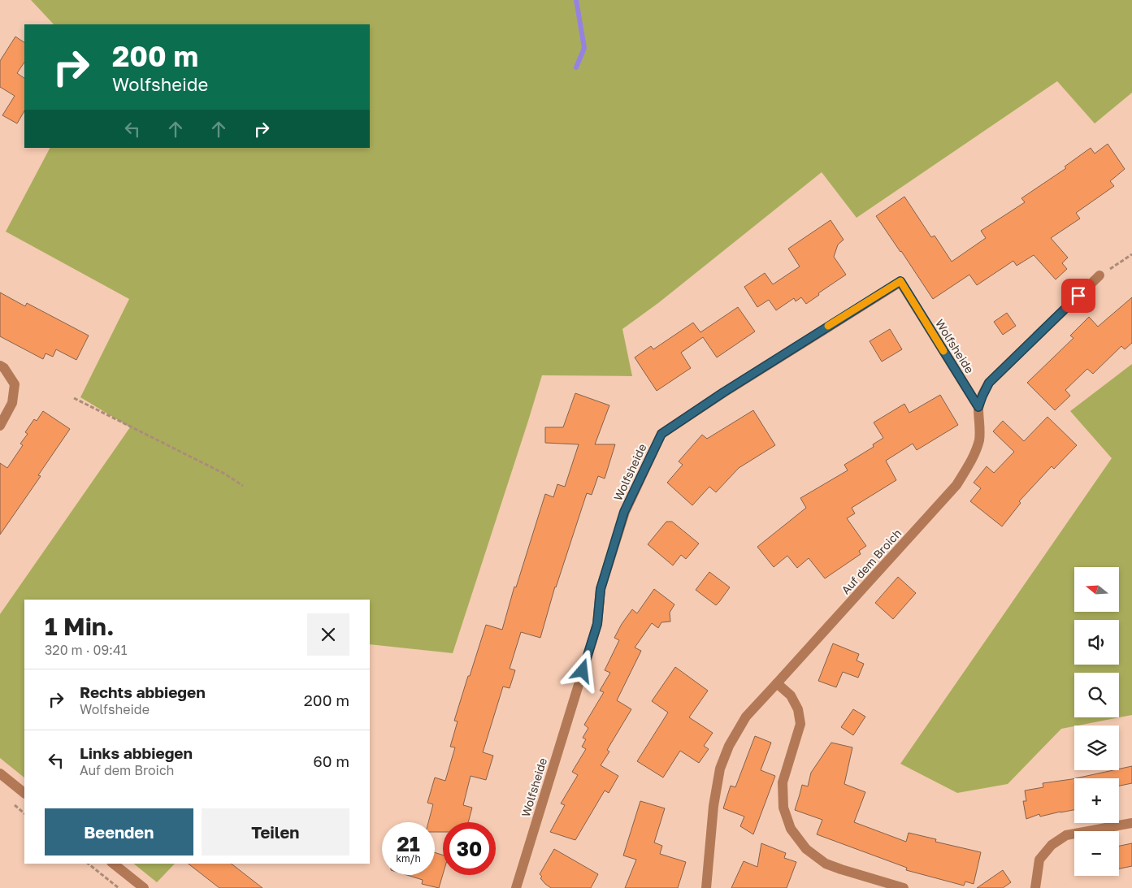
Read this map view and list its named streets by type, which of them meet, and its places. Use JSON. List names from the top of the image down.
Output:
{
  "streets": {
    "street": ["Wolfsheide", "Auf dem Broich"]
  },
  "crossings": [
    ["Wolfsheide", "Auf dem Broich"]
  ],
  "north": "left",
  "page": {
    "turn": ["200 m", "Wolfsheide"],
    "map_buttons": ["+", "−"],
    "heading": ["1 Min.", "320 m · 09:41"],
    "list": [
      {
        "name": "Rechts abbiegen",
        "note": "Wolfsheide",
        "value": "200 m"
      },
      {
        "name": "Links abbiegen",
        "note": "Auf dem Broich",
        "value": "60 m"
      }
    ],
    "buttons": ["Beenden", "Teilen"],
    "speed": "21 km/h",
    "limit": "30"
  }
}
